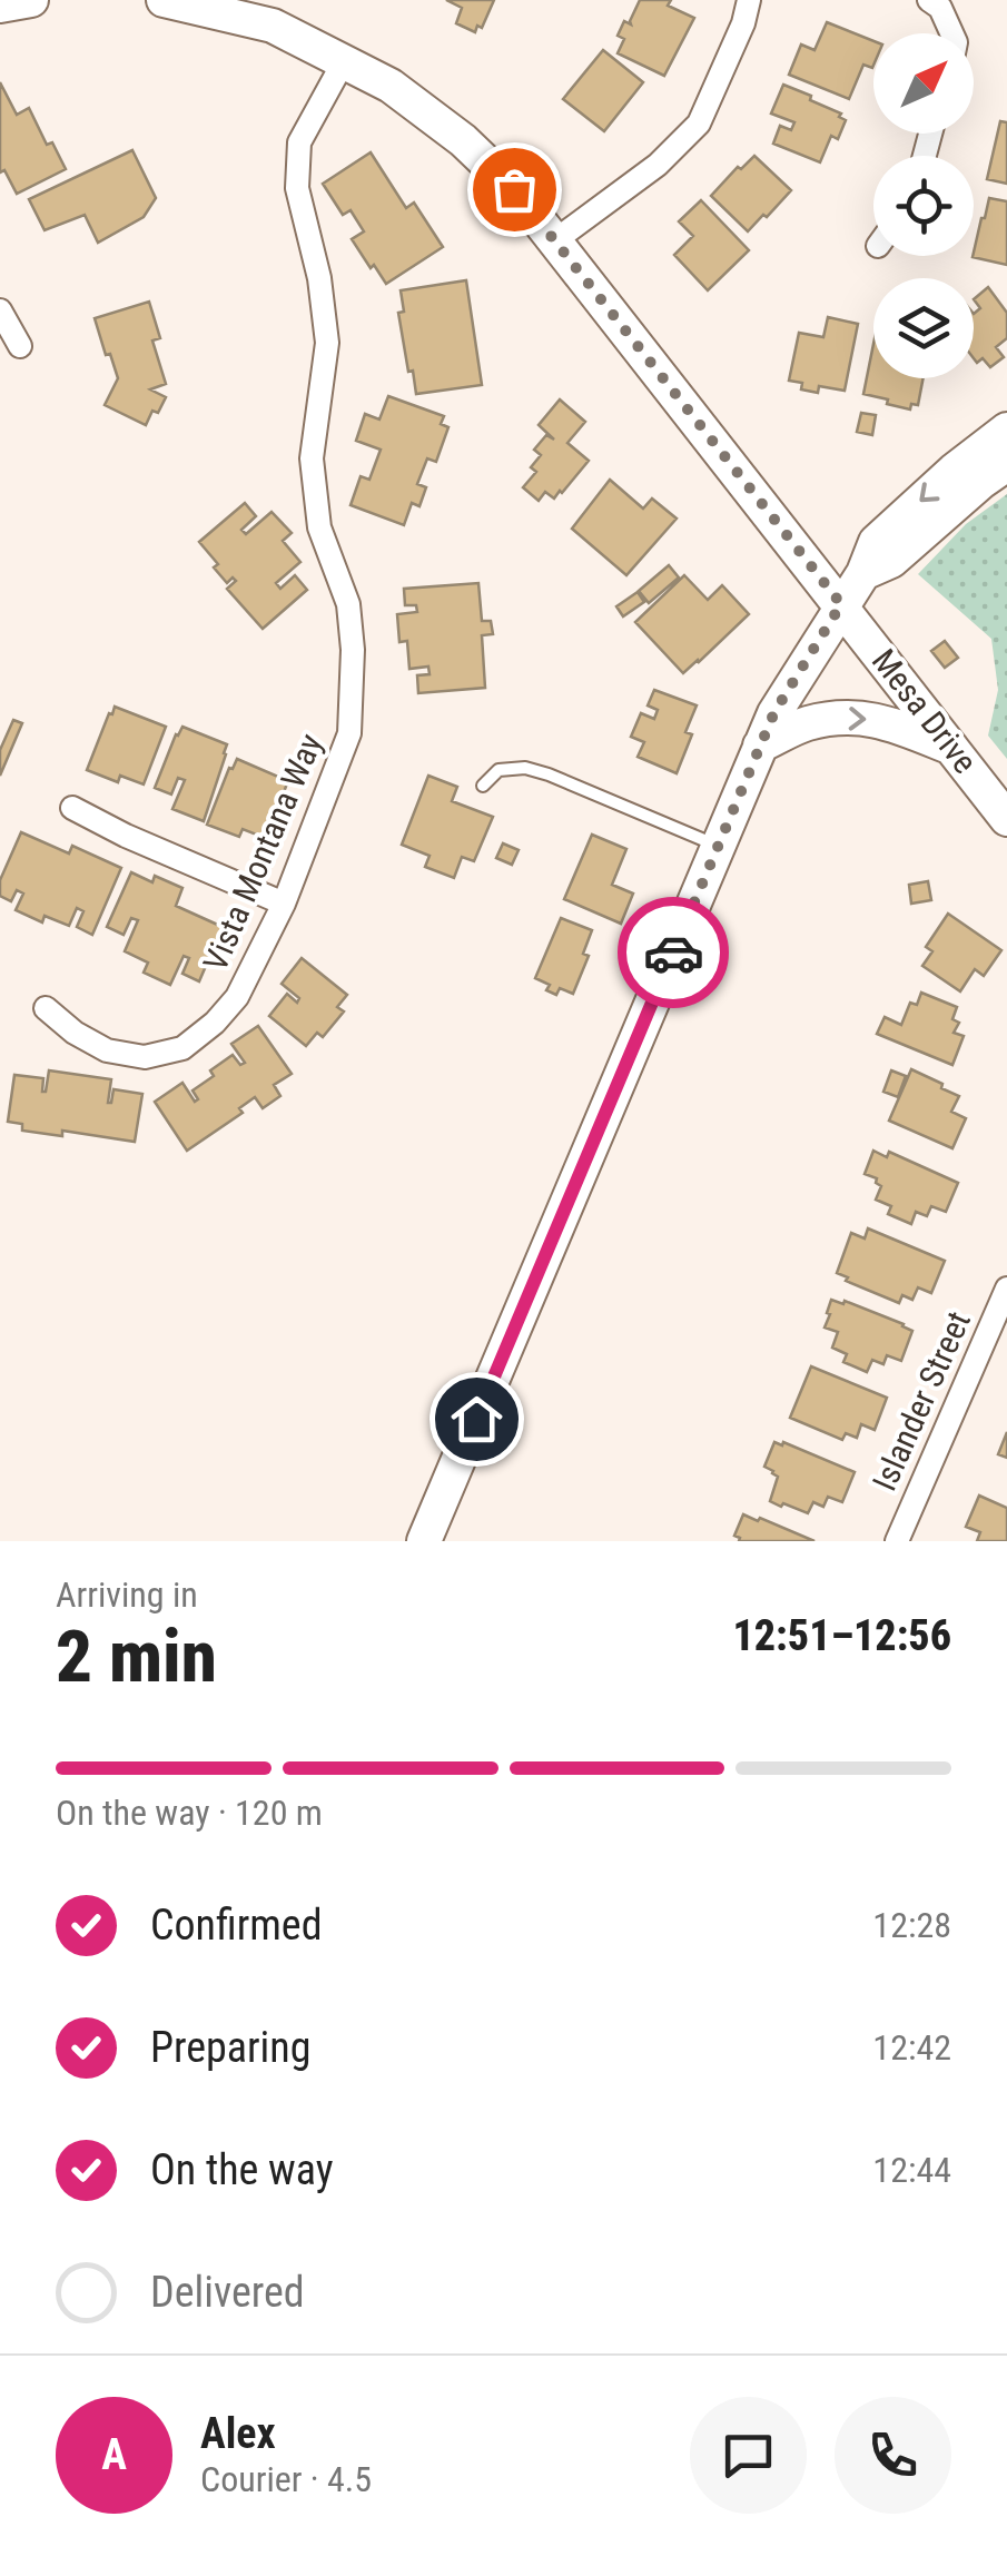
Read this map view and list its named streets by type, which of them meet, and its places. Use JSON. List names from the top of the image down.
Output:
{
  "streets": {
    "main road": ["Mesa Drive"],
    "street": ["Vista Montana Way", "Islander Street"]
  },
  "crossings": [
    ["Mesa Drive", "Vista Montana Way"]
  ],
  "north": "top right",
  "page": {
    "heading": ["2 min", "Arriving in", "12:51–12:56"],
    "panel": ["Alex", "Courier · 4.5"],
    "bar": "On the way · 120 m",
    "list": [
      ["Confirmed", "12:28"],
      ["Preparing", "12:42"],
      ["On the way", "12:44"],
      "Delivered"
    ],
    "round": "A"
  }
}
